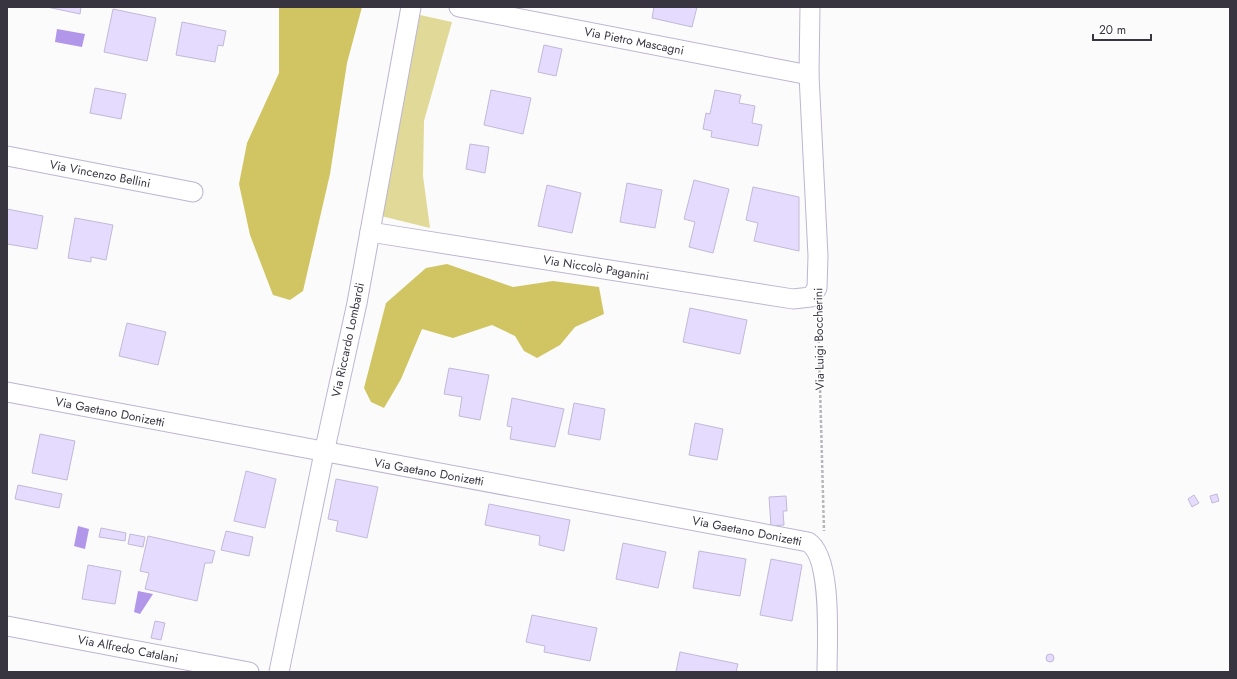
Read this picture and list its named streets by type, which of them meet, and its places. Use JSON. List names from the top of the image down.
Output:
{
  "streets": {
    "street": [
      "Via Pietro Mascagni",
      "Via Vincenzo Bellini",
      "Via Niccolò Paganini",
      "Via Luigi Boccherini",
      "Via Riccardo Lombardi",
      "Via Gaetano Donizetti",
      "Via Alfredo Catalani"
    ]
  },
  "crossings": [
    ["Via Pietro Mascagni", "Via Luigi Boccherini"],
    ["Via Niccolò Paganini", "Via Luigi Boccherini"],
    ["Via Niccolò Paganini", "Via Riccardo Lombardi"],
    ["Via Riccardo Lombardi", "Via Gaetano Donizetti"]
  ],
  "scale_bar": "20 m"
}
